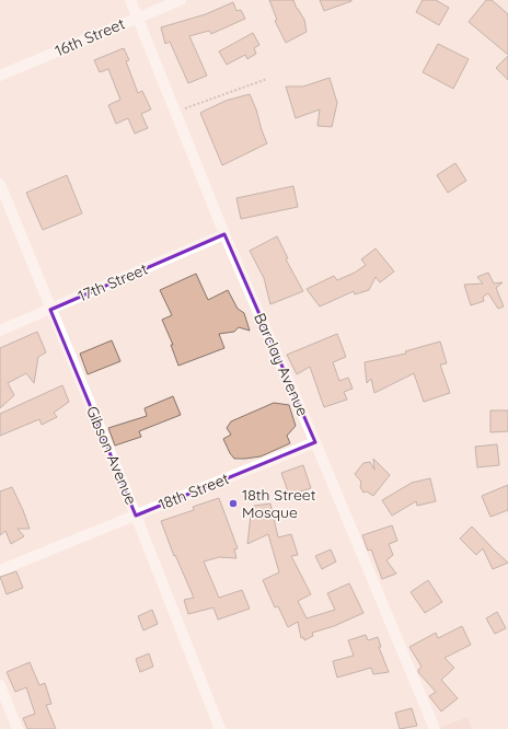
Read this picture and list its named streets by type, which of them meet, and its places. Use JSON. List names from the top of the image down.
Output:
{
  "streets": {
    "street": [
      "16th Street",
      "17th Street",
      "Barclay Avenue",
      "Gibson Avenue",
      "18th Street"
    ]
  },
  "crossings": [
    ["16th Street", "Barclay Avenue"],
    ["17th Street", "Barclay Avenue"],
    ["17th Street", "Gibson Avenue"],
    ["Barclay Avenue", "18th Street"],
    ["Gibson Avenue", "18th Street"]
  ],
  "places": ["18th Street Mosque"]
}
